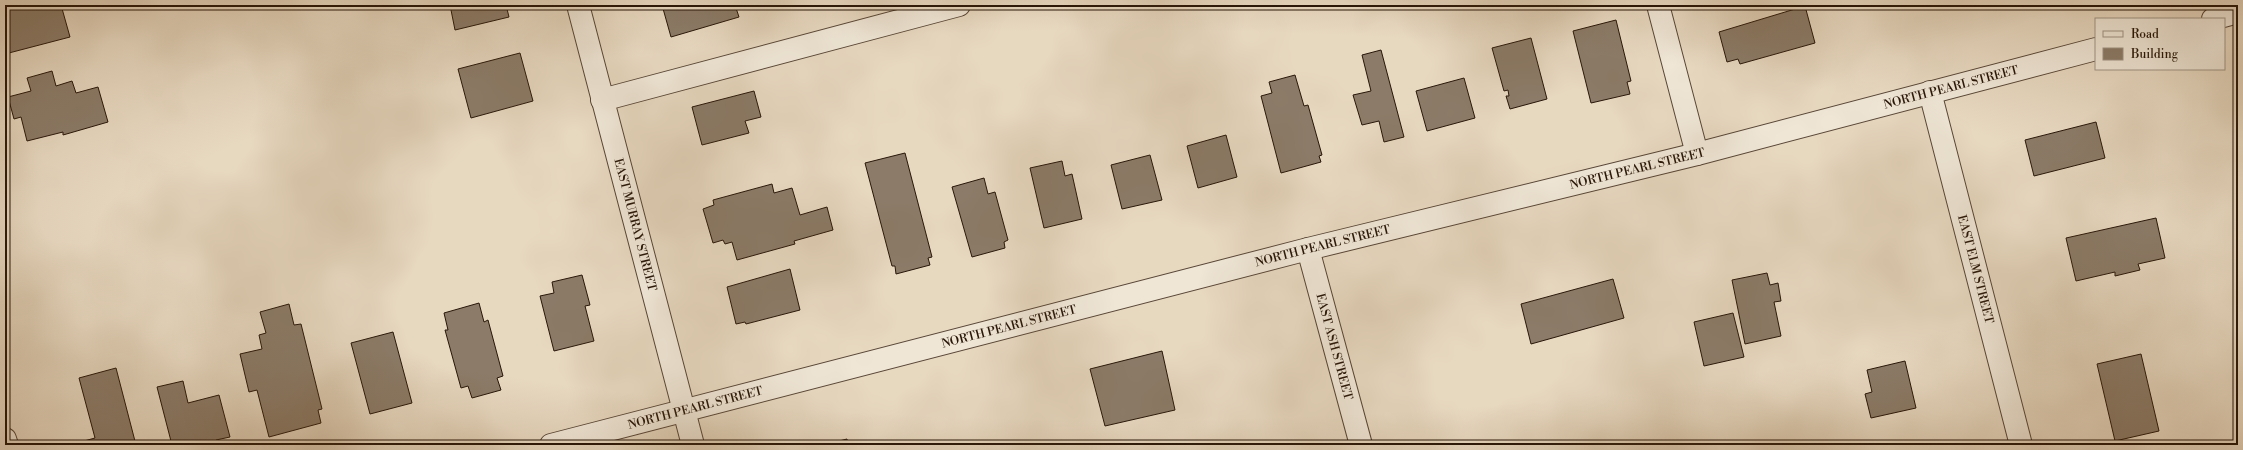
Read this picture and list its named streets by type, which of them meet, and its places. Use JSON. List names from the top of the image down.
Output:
{
  "streets": {
    "street": [
      "NORTH PEARL STREET",
      "EAST MURRAY STREET",
      "EAST ELM STREET",
      "EAST ASH STREET"
    ]
  },
  "crossings": [
    ["NORTH PEARL STREET", "EAST MURRAY STREET"],
    ["NORTH PEARL STREET", "EAST ELM STREET"],
    ["NORTH PEARL STREET", "EAST ASH STREET"]
  ],
  "legend": ["Road", "Building"]
}
